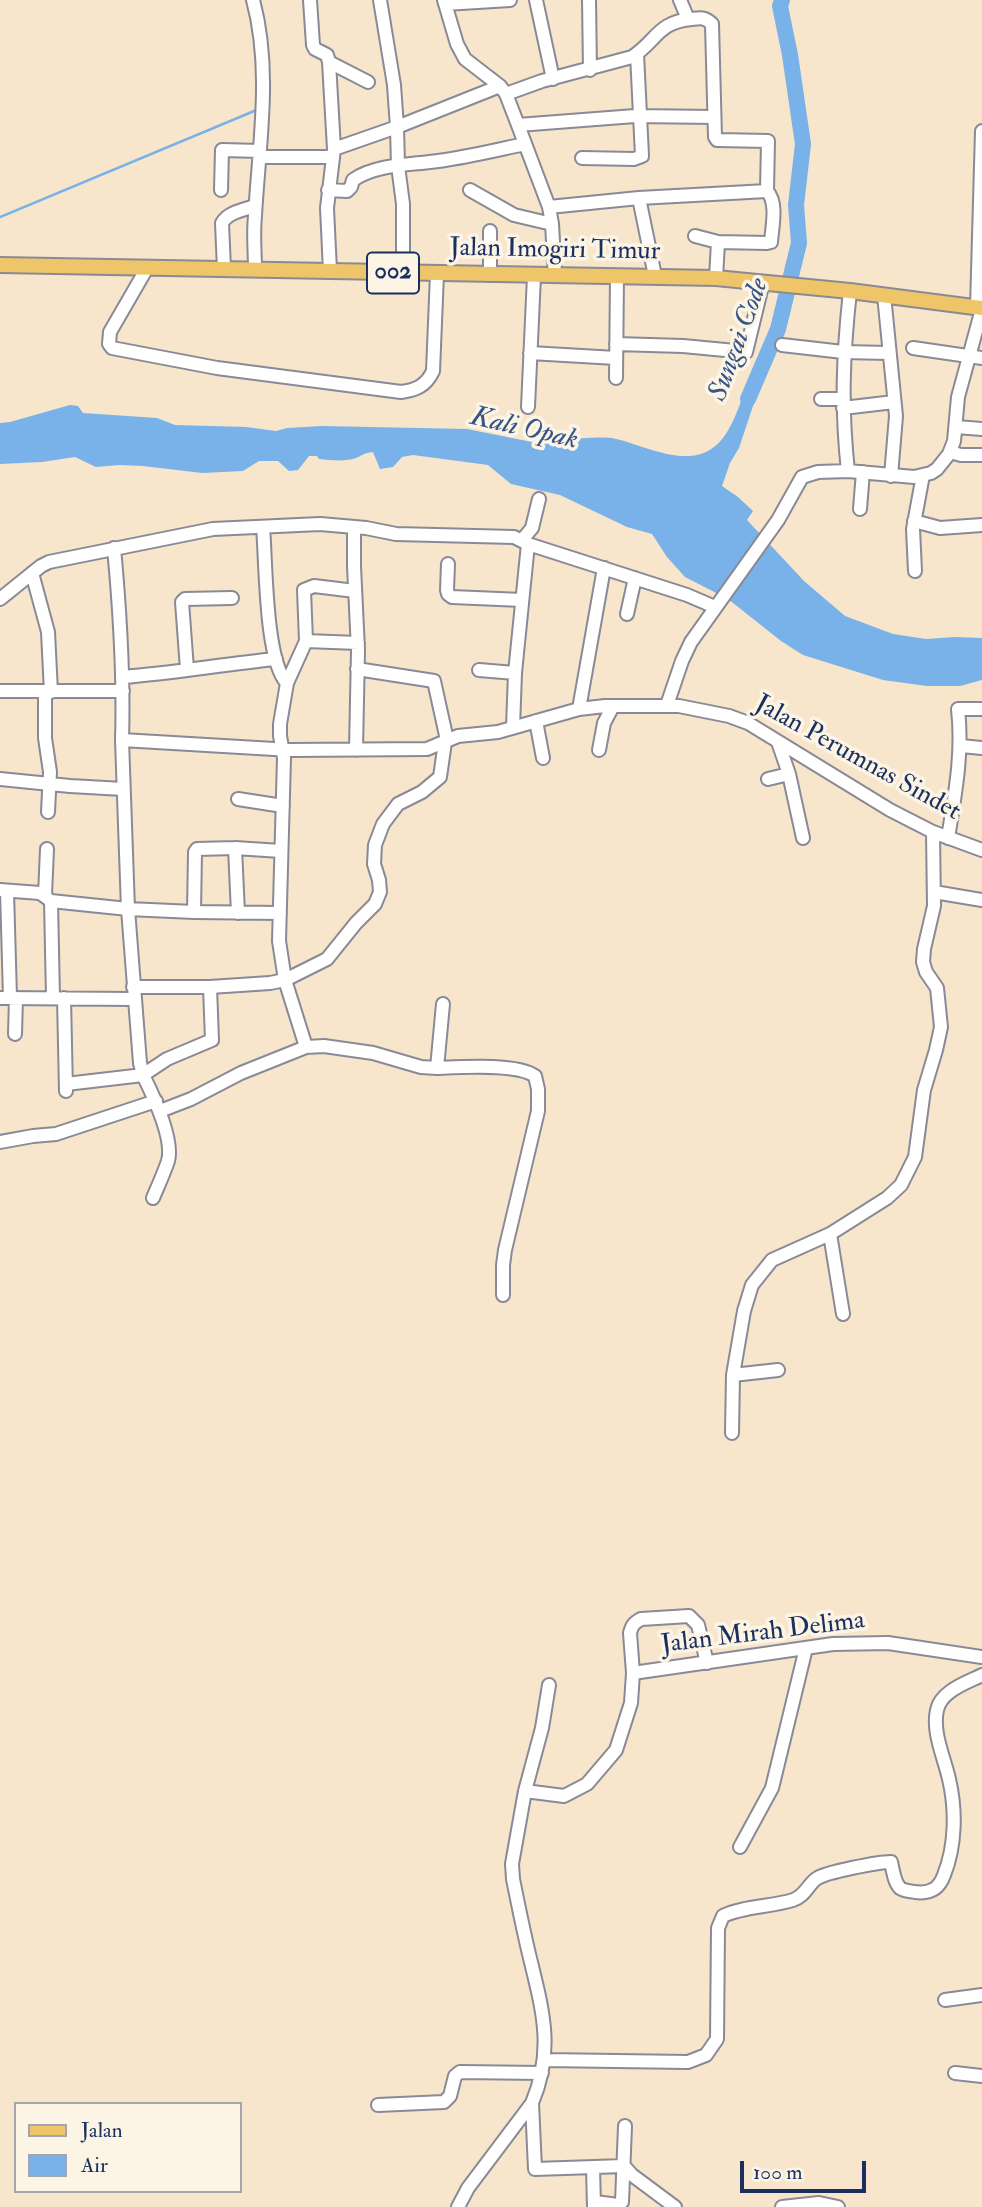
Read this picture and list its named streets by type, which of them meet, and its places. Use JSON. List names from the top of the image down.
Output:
{
  "streets": {
    "main road": ["Jalan Imogiri Timur", "002"],
    "street": ["Jalan Perumnas Sindet", "Jalan Mirah Delima"]
  },
  "water": ["Sungai Code", "Kali Opak"],
  "legend": ["Jalan", "Air"],
  "scale_bar": "100 m"
}
